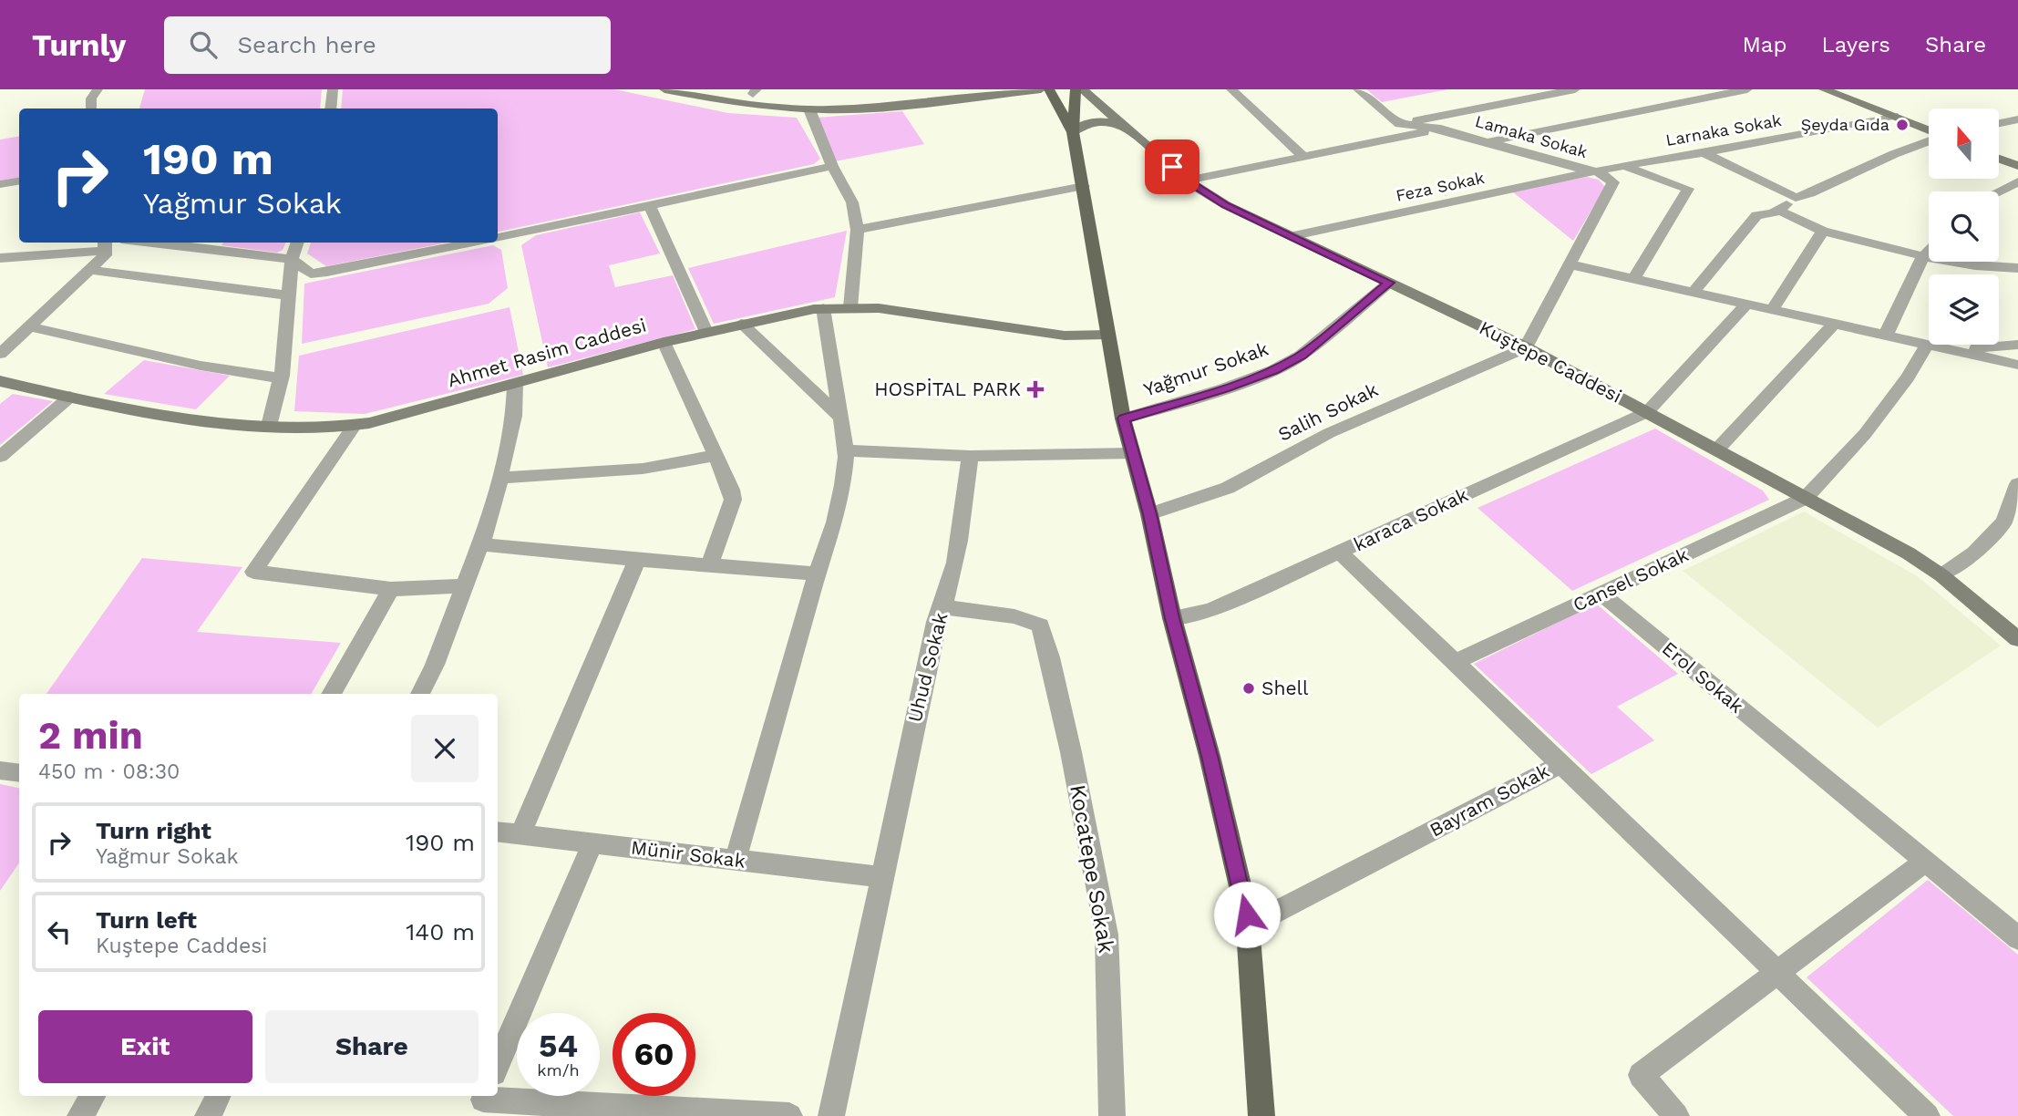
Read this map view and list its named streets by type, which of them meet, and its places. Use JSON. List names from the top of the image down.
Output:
{
  "streets": {
    "street": [
      "Larnaka Sokak",
      "Lamaka Sokak",
      "Feza Sokak",
      "Ahmet Rasim Caddesi",
      "Kuştepe Caddesi",
      "Yağmur Sokak",
      "Salih Sokak",
      "karaca Sokak",
      "Cansel Sokak",
      "Uhud Sokak",
      "Erol Sokak",
      "Bayram Sokak",
      "Münir Sokak",
      "Kocatepe Sokak"
    ]
  },
  "crossings": [
    ["Larnaka Sokak", "Lamaka Sokak"],
    ["Larnaka Sokak", "Feza Sokak"],
    ["Lamaka Sokak", "Feza Sokak"],
    ["Feza Sokak", "Kuştepe Caddesi"],
    ["Kuştepe Caddesi", "Yağmur Sokak"],
    ["Kuştepe Caddesi", "Salih Sokak"],
    ["Kuştepe Caddesi", "karaca Sokak"],
    ["Kuştepe Caddesi", "Cansel Sokak"],
    ["karaca Sokak", "Bayram Sokak"],
    ["Cansel Sokak", "Erol Sokak"],
    ["Cansel Sokak", "Bayram Sokak"],
    ["Uhud Sokak", "Münir Sokak"],
    ["Uhud Sokak", "Kocatepe Sokak"]
  ],
  "places": {
    "other": ["Şeyda Gıda", "Shell"],
    "health": ["HOSPİTAL PARK"]
  },
  "north": "top",
  "page": {
    "header": "Turnly",
    "search": "Search here",
    "nav": ["Map", "Layers", "Share"],
    "turn": ["190 m", "Yağmur Sokak"],
    "heading": ["2 min", "450 m · 08:30"],
    "list": [
      {
        "name": "Turn right",
        "note": "Yağmur Sokak",
        "value": "190 m"
      },
      {
        "name": "Turn left",
        "note": "Kuştepe Caddesi",
        "value": "140 m"
      }
    ],
    "buttons": ["Exit", "Share"],
    "speed": "54 km/h",
    "limit": "60"
  }
}
